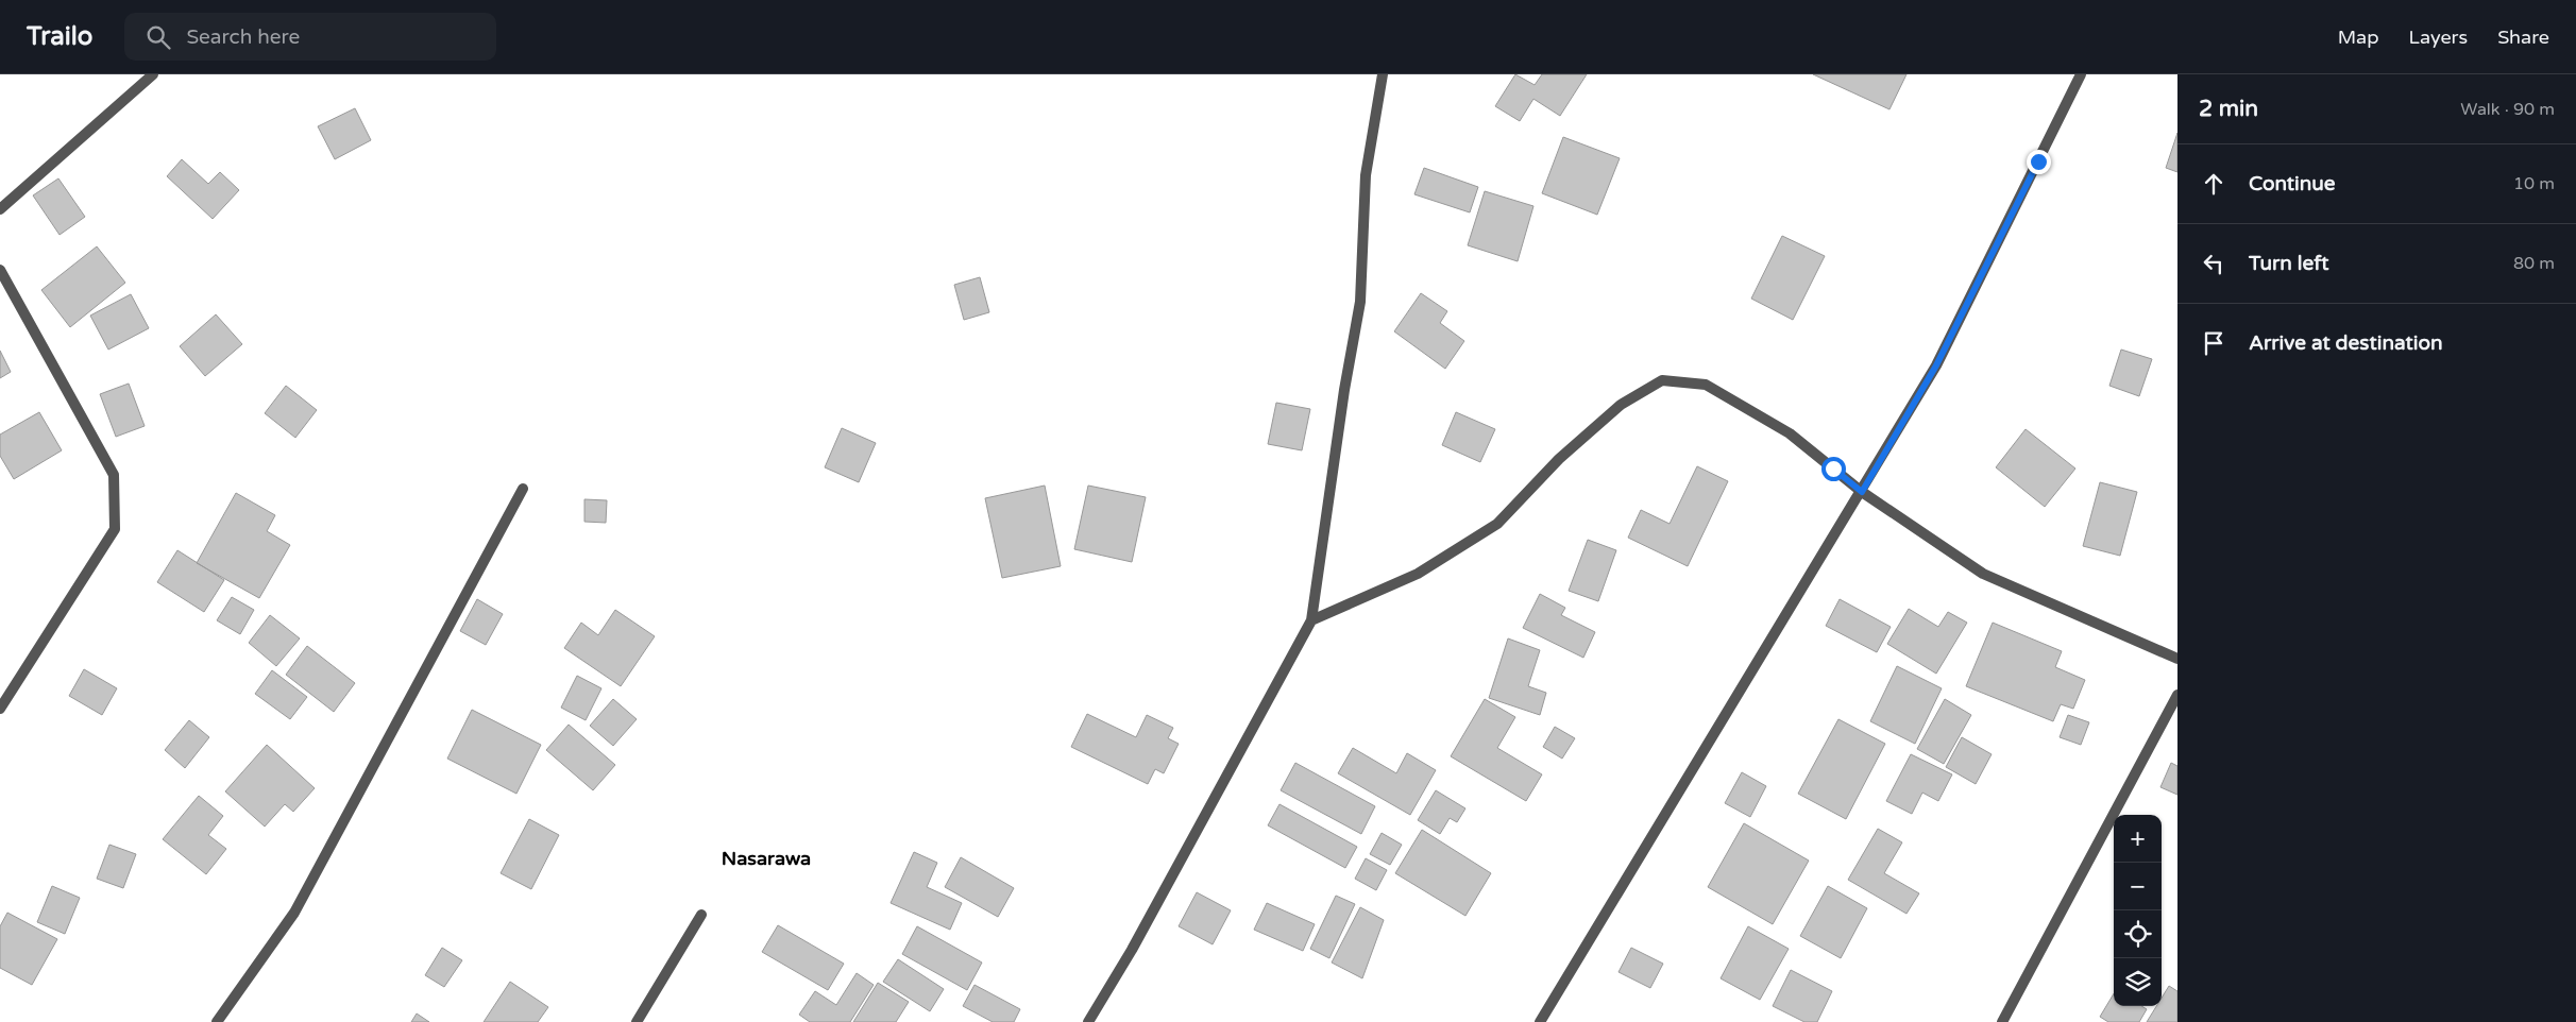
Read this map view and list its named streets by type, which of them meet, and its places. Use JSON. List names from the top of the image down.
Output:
{
  "districts": ["Nasarawa"],
  "page": {
    "header": "Trailo",
    "search": "Search here",
    "nav": ["Map", "Layers", "Share"],
    "heading": ["2 min", "Walk · 90 m"],
    "list": [
      ["Continue", "10 m"],
      ["Turn left", "80 m"],
      "Arrive at destination"
    ],
    "map_buttons": ["+", "−"]
  }
}
